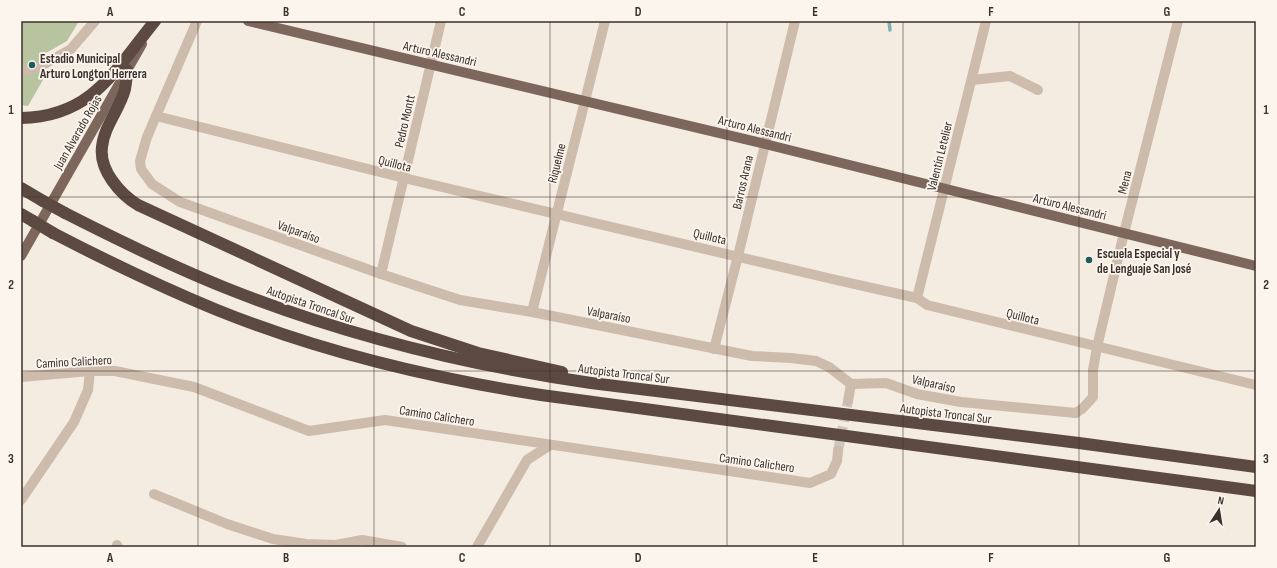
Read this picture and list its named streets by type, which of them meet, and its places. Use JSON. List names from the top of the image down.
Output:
{
  "streets": {
    "highway": ["Autopista Troncal Sur"],
    "main road": ["Arturo Alessandri", "Juan Alvarado Rojas"],
    "street": [
      "Pedro Montt",
      "Valentín Letelier",
      "Quillota",
      "Riquelme",
      "Barros Arana",
      "Mena",
      "Valparaíso",
      "Camino Calichero"
    ]
  },
  "crossings": [
    ["Arturo Alessandri", "Pedro Montt"],
    ["Arturo Alessandri", "Valentín Letelier"],
    ["Arturo Alessandri", "Riquelme"],
    ["Arturo Alessandri", "Barros Arana"],
    ["Arturo Alessandri", "Mena"],
    ["Pedro Montt", "Quillota"],
    ["Pedro Montt", "Valparaíso"],
    ["Valentín Letelier", "Quillota"],
    ["Quillota", "Riquelme"],
    ["Quillota", "Barros Arana"],
    ["Quillota", "Mena"],
    ["Quillota", "Valparaíso"],
    ["Riquelme", "Valparaíso"],
    ["Barros Arana", "Valparaíso"],
    ["Mena", "Valparaíso"]
  ],
  "places": ["Estadio Municipal Arturo Longton Herrera", "Escuela Especial y de Lenguaje San José"],
  "north": "top",
  "grid": {
    "columns": [
      "A",
      "B",
      "C",
      "D",
      "E",
      "F",
      "G"
    ],
    "rows": ["1", "2", "3"]
  }
}
